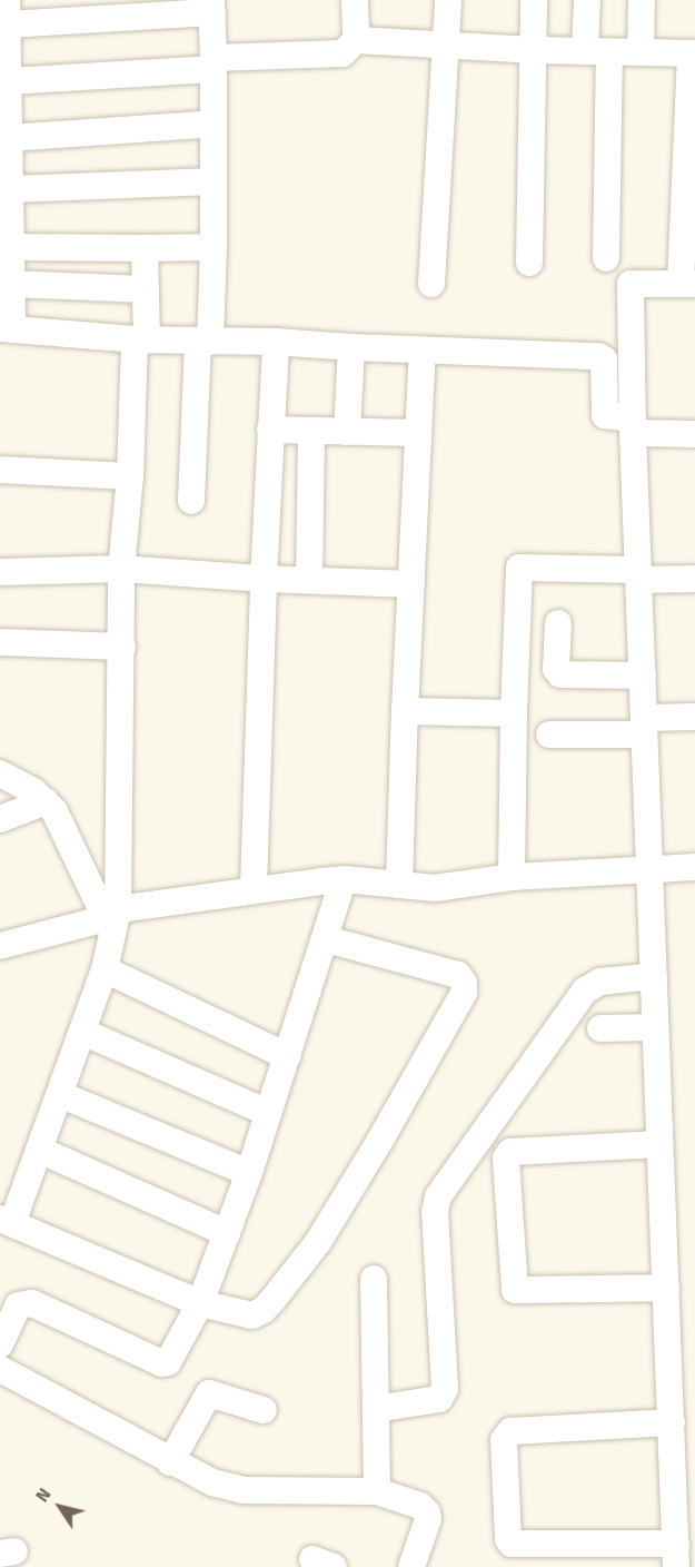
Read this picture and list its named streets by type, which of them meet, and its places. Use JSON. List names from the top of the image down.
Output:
{
  "north": "top left"
}
